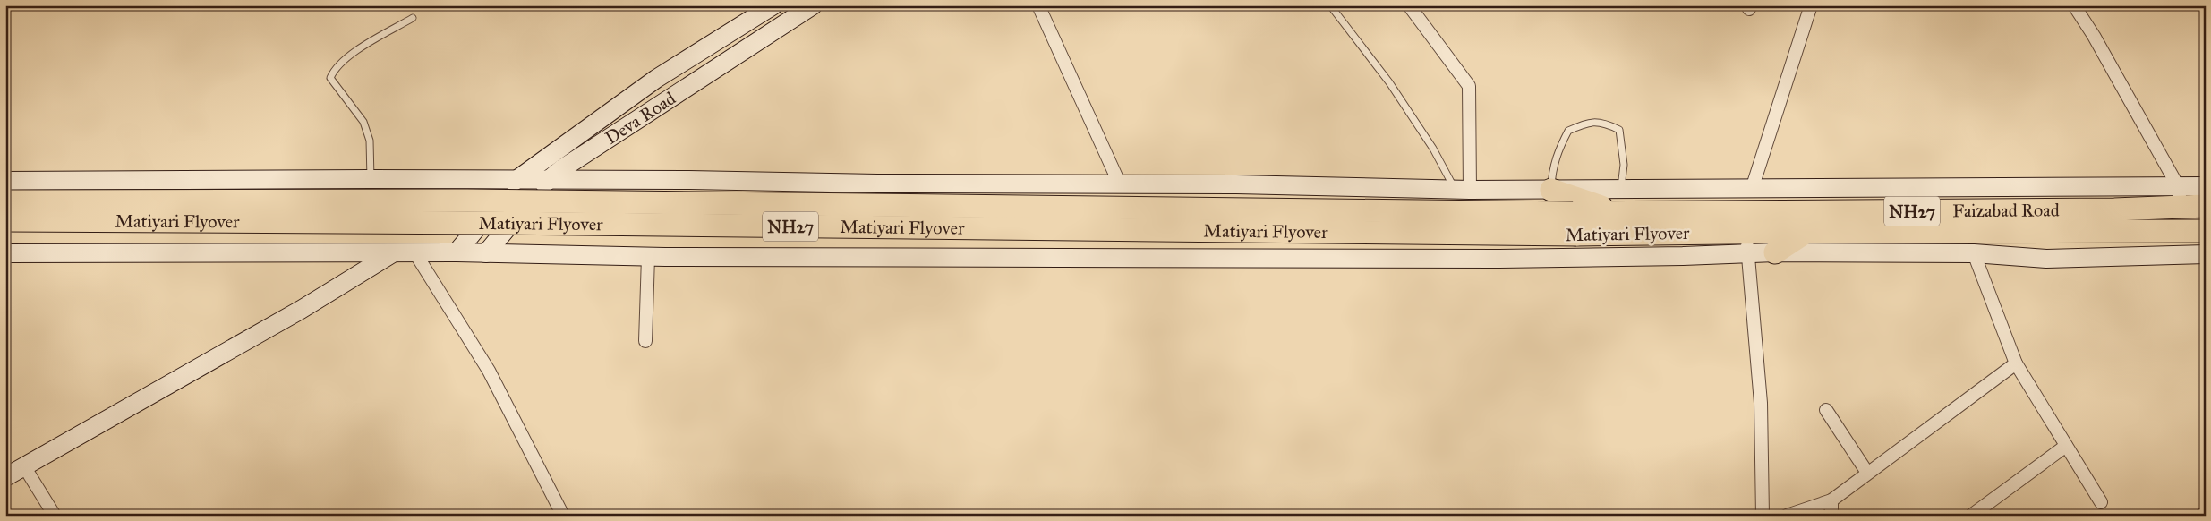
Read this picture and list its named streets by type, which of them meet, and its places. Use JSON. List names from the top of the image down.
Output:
{
  "streets": {
    "highway": ["Faizabad Road", "NH27", "Matiyari Flyover"],
    "street": ["Deva Road"]
  },
  "crossings": [
    ["Faizabad Road", "Matiyari Flyover"]
  ]
}
